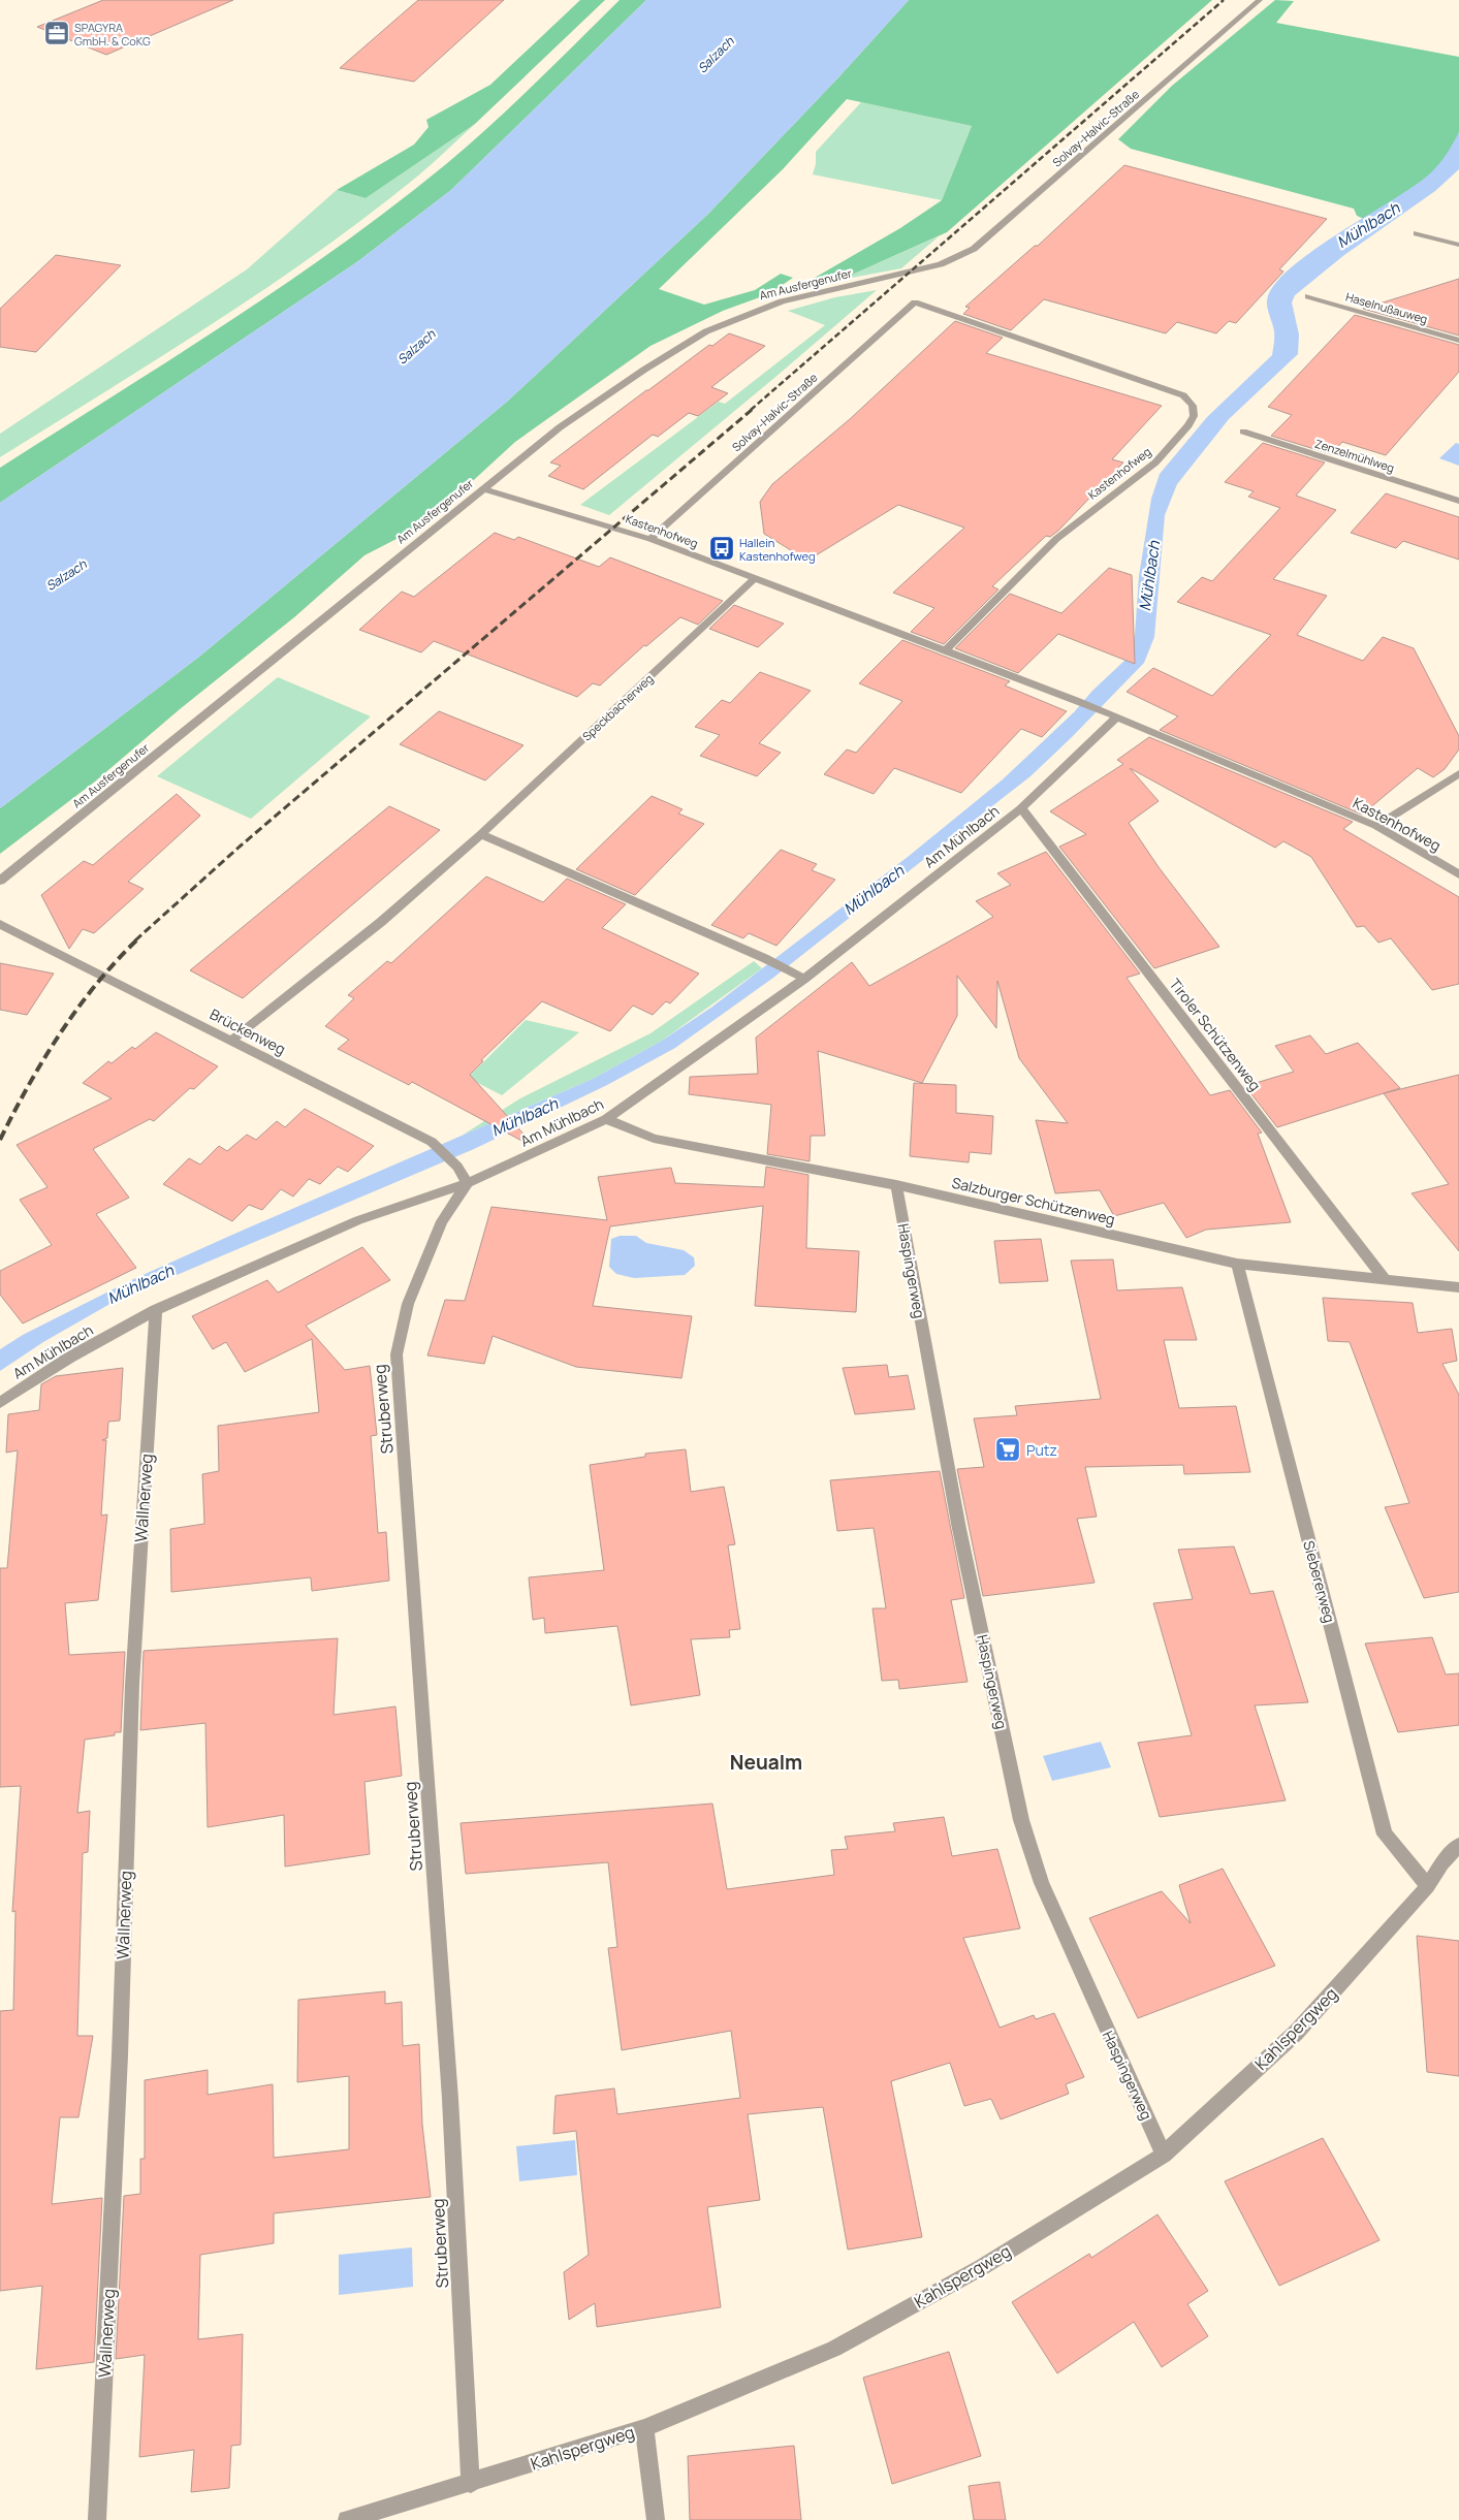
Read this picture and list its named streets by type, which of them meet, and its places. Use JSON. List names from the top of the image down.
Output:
{
  "streets": {
    "street": [
      "Solvay-Halvic-Straße",
      "Am Ausfergenufer",
      "Haselnußauweg",
      "Zenzelmühlweg",
      "Kastenhofweg",
      "Speckbacherweg",
      "Am Mühlbach",
      "Brückenweg",
      "Tiroler Schützenweg",
      "Salzburger Schützenweg",
      "Haspingerweg",
      "Struberweg",
      "Wallnerweg",
      "Siebererweg",
      "Kahlspergweg"
    ]
  },
  "crossings": [
    ["Solvay-Halvic-Straße", "Am Ausfergenufer"],
    ["Solvay-Halvic-Straße", "Kastenhofweg"],
    ["Am Ausfergenufer", "Kastenhofweg"],
    ["Kastenhofweg", "Speckbacherweg"],
    ["Kastenhofweg", "Am Mühlbach"],
    ["Speckbacherweg", "Brückenweg"],
    ["Am Mühlbach", "Brückenweg"],
    ["Am Mühlbach", "Tiroler Schützenweg"],
    ["Am Mühlbach", "Salzburger Schützenweg"],
    ["Am Mühlbach", "Struberweg"],
    ["Am Mühlbach", "Wallnerweg"],
    ["Brückenweg", "Struberweg"],
    ["Tiroler Schützenweg", "Salzburger Schützenweg"],
    ["Salzburger Schützenweg", "Haspingerweg"],
    ["Salzburger Schützenweg", "Siebererweg"],
    ["Haspingerweg", "Kahlspergweg"],
    ["Struberweg", "Kahlspergweg"],
    ["Siebererweg", "Kahlspergweg"]
  ],
  "districts": ["Neualm"],
  "water": ["Salzach", "Mühlbach"],
  "places": {
    "office": ["SPAGYRA GmbH. & CoKG"],
    "bus stop": ["Hallein Kastenhofweg"],
    "supermarket": ["Putz"]
  }
}
